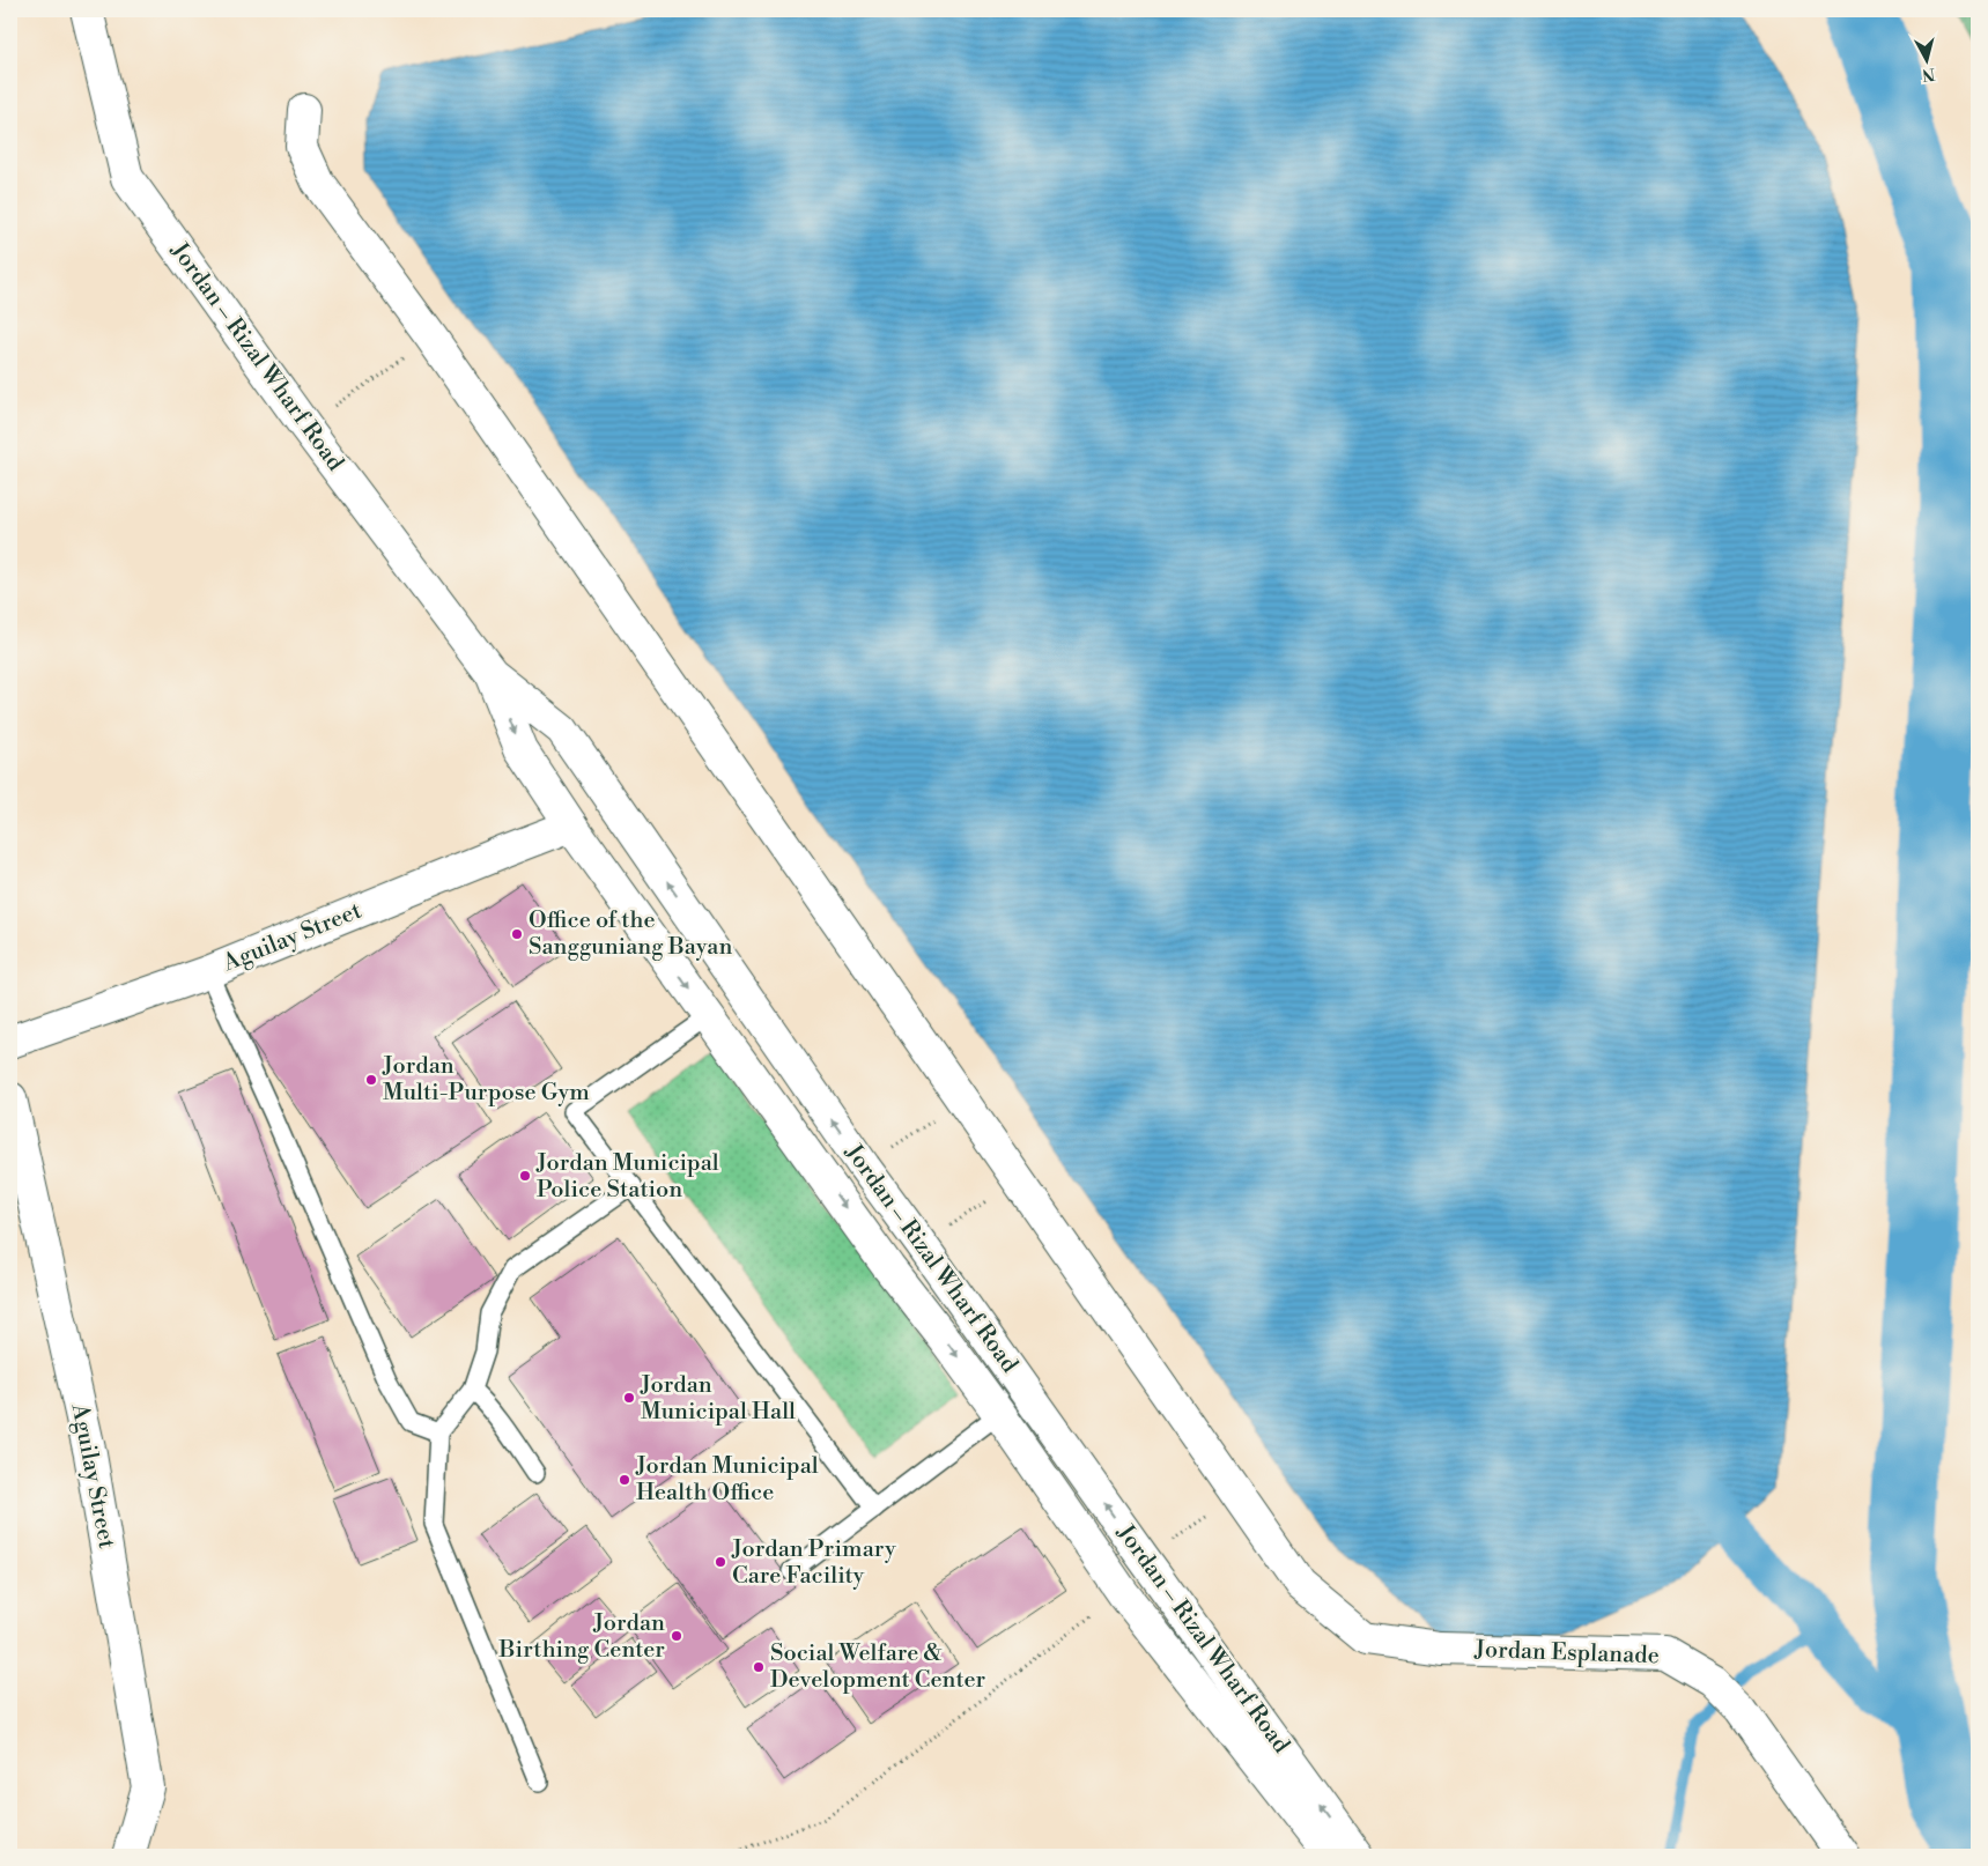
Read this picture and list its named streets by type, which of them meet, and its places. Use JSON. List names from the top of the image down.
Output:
{
  "streets": {
    "street": ["Jordan – Rizal Wharf Road", "Aguilay Street", "Jordan Esplanade"]
  },
  "crossings": [
    ["Jordan – Rizal Wharf Road", "Aguilay Street"]
  ],
  "places": [
    "Office of the Sangguniang Bayan",
    "Jordan Multi-Purpose Gym",
    "Jordan Municipal Police Station",
    "Jordan Municipal Hall",
    "Jordan Municipal Health Office",
    "Jordan Primary Care Facility",
    "Jordan Birthing Center",
    "Social Welfare & Development Center"
  ],
  "north": "bottom"
}
